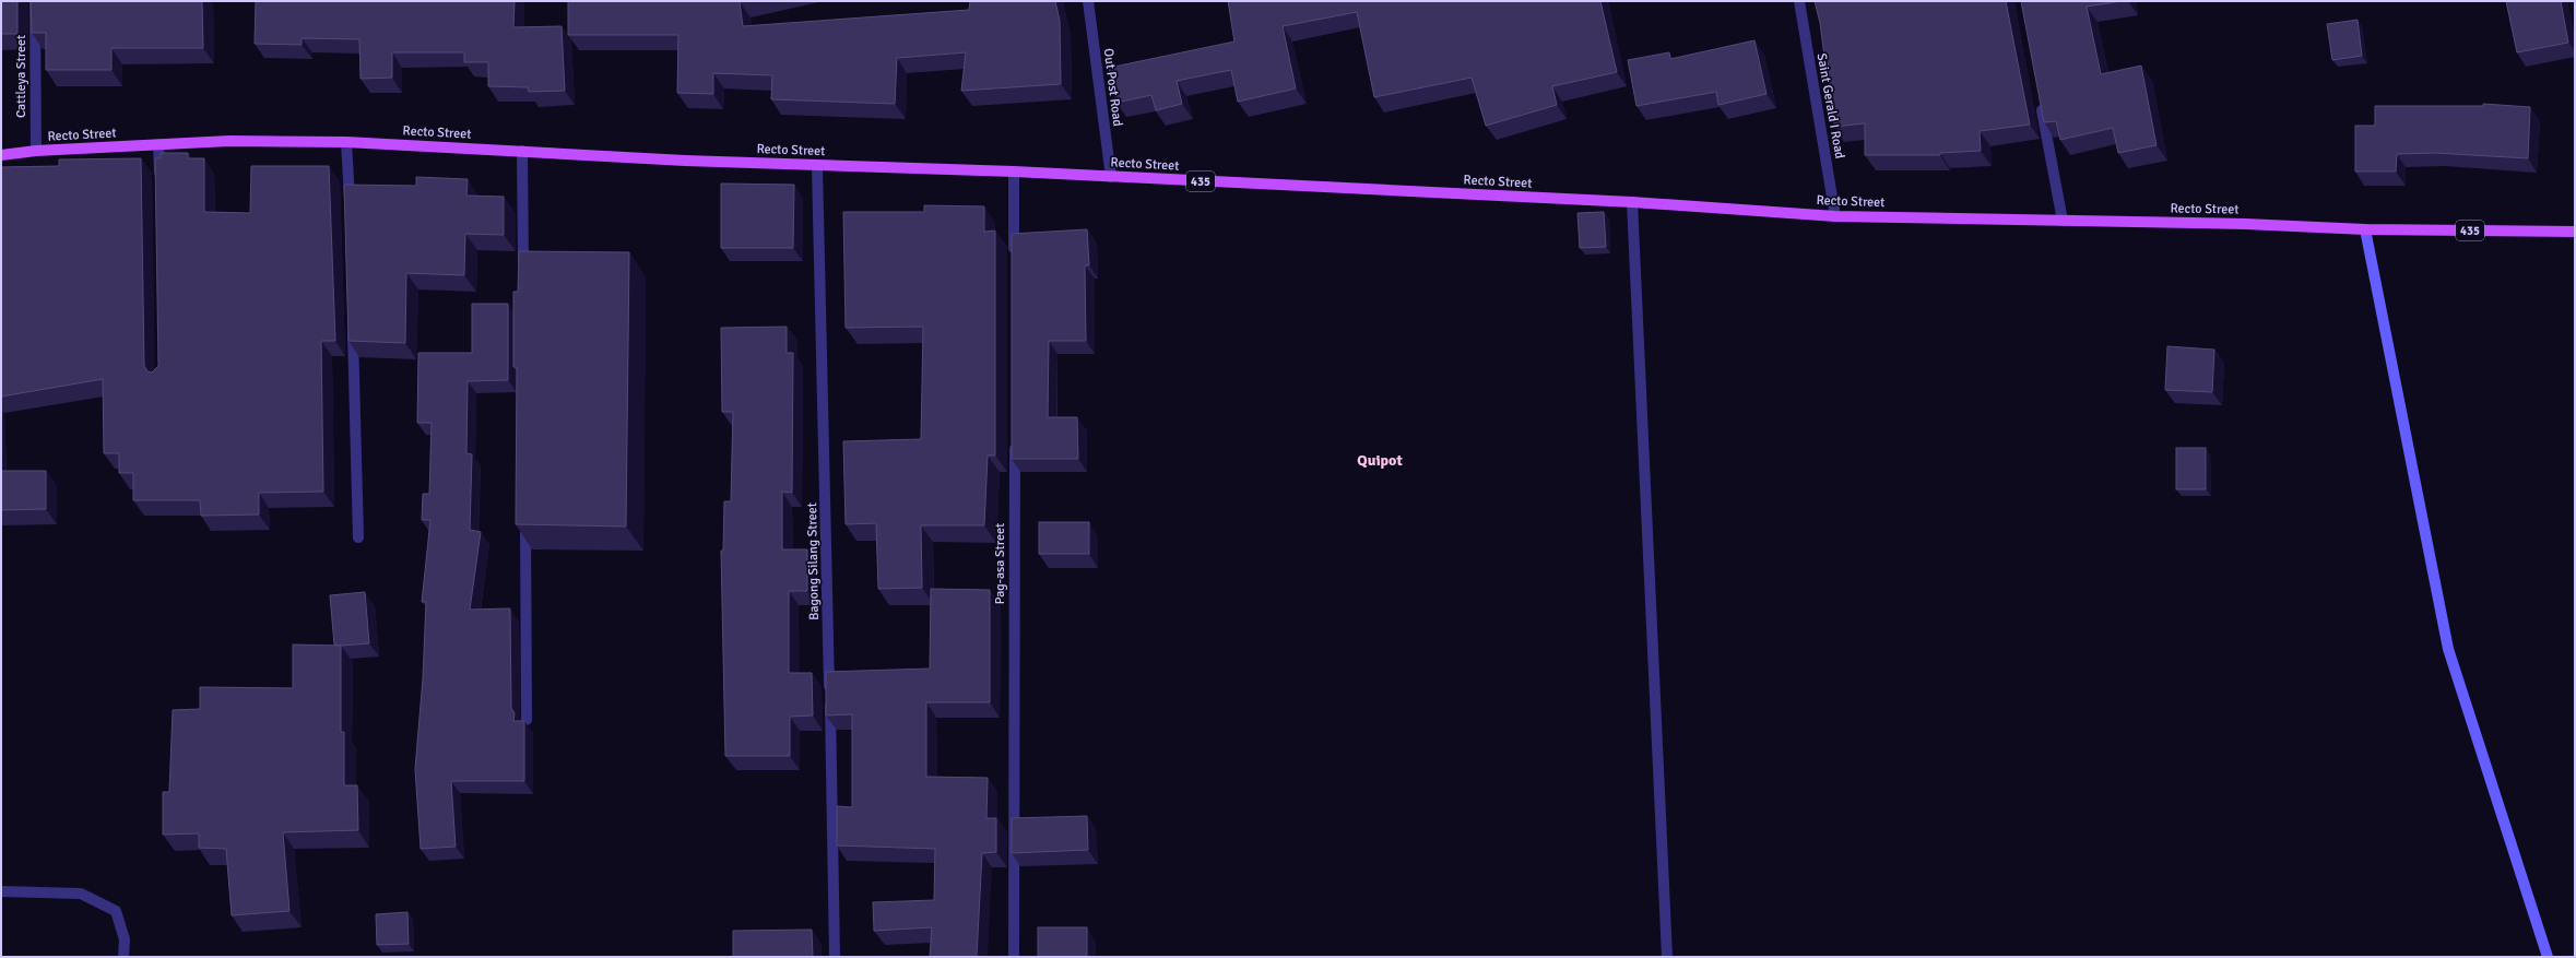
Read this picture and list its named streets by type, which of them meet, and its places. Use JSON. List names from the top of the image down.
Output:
{
  "streets": {
    "main road": ["Recto Street", "435"],
    "street": [
      "Cattleya Street",
      "Out Post Road",
      "Saint Gerald I Road",
      "Bagong Silang Street",
      "Pag-asa Street"
    ]
  },
  "crossings": [
    ["Cattleya Street", "Recto Street"],
    ["Out Post Road", "Recto Street"],
    ["Saint Gerald I Road", "Recto Street"],
    ["Recto Street", "435"],
    ["Recto Street", "Bagong Silang Street"]
  ],
  "districts": ["Quipot"]
}
